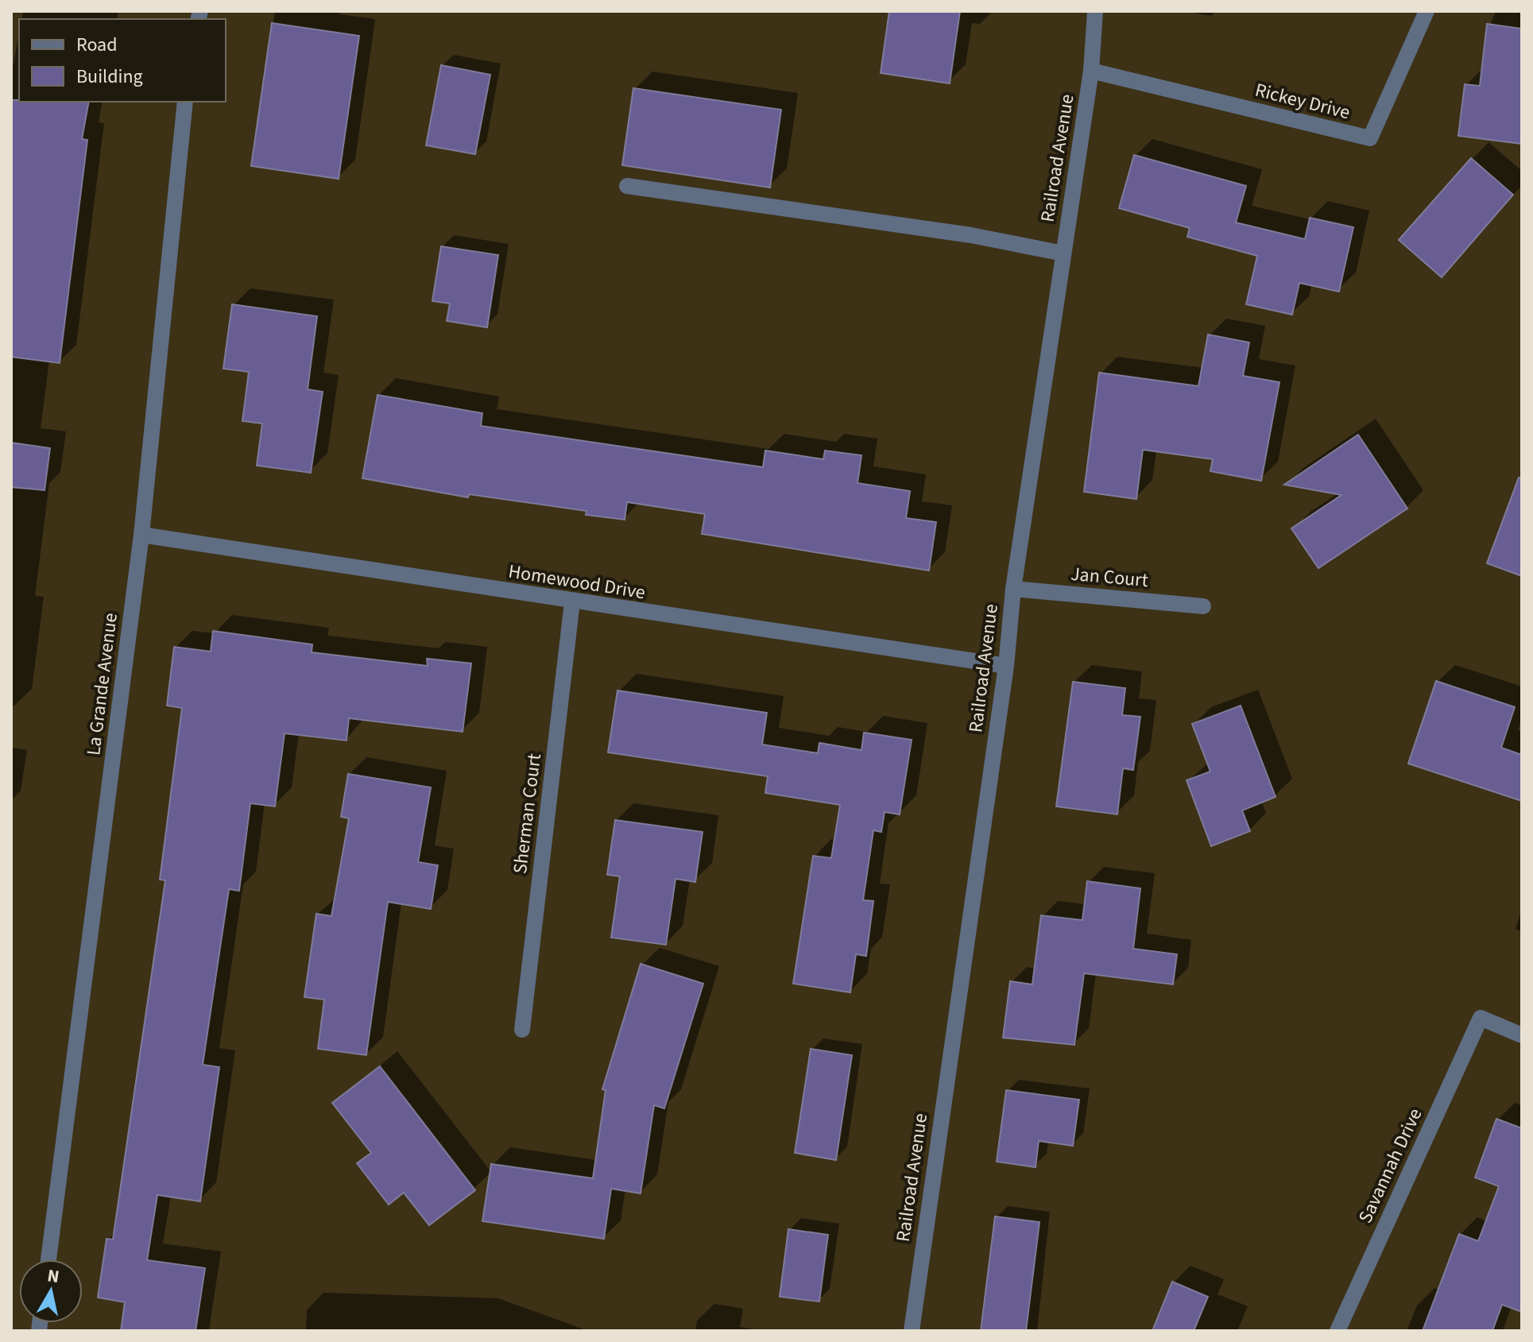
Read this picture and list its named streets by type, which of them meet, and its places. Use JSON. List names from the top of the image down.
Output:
{
  "streets": {
    "street": [
      "Rickey Drive",
      "Railroad Avenue",
      "Jan Court",
      "Homewood Drive",
      "La Grande Avenue",
      "Sherman Court",
      "Savannah Drive"
    ]
  },
  "crossings": [
    ["Rickey Drive", "Railroad Avenue"],
    ["Railroad Avenue", "Jan Court"],
    ["Railroad Avenue", "Homewood Drive"],
    ["Homewood Drive", "La Grande Avenue"],
    ["Homewood Drive", "Sherman Court"]
  ],
  "legend": ["Road", "Building"],
  "north": "top"
}
